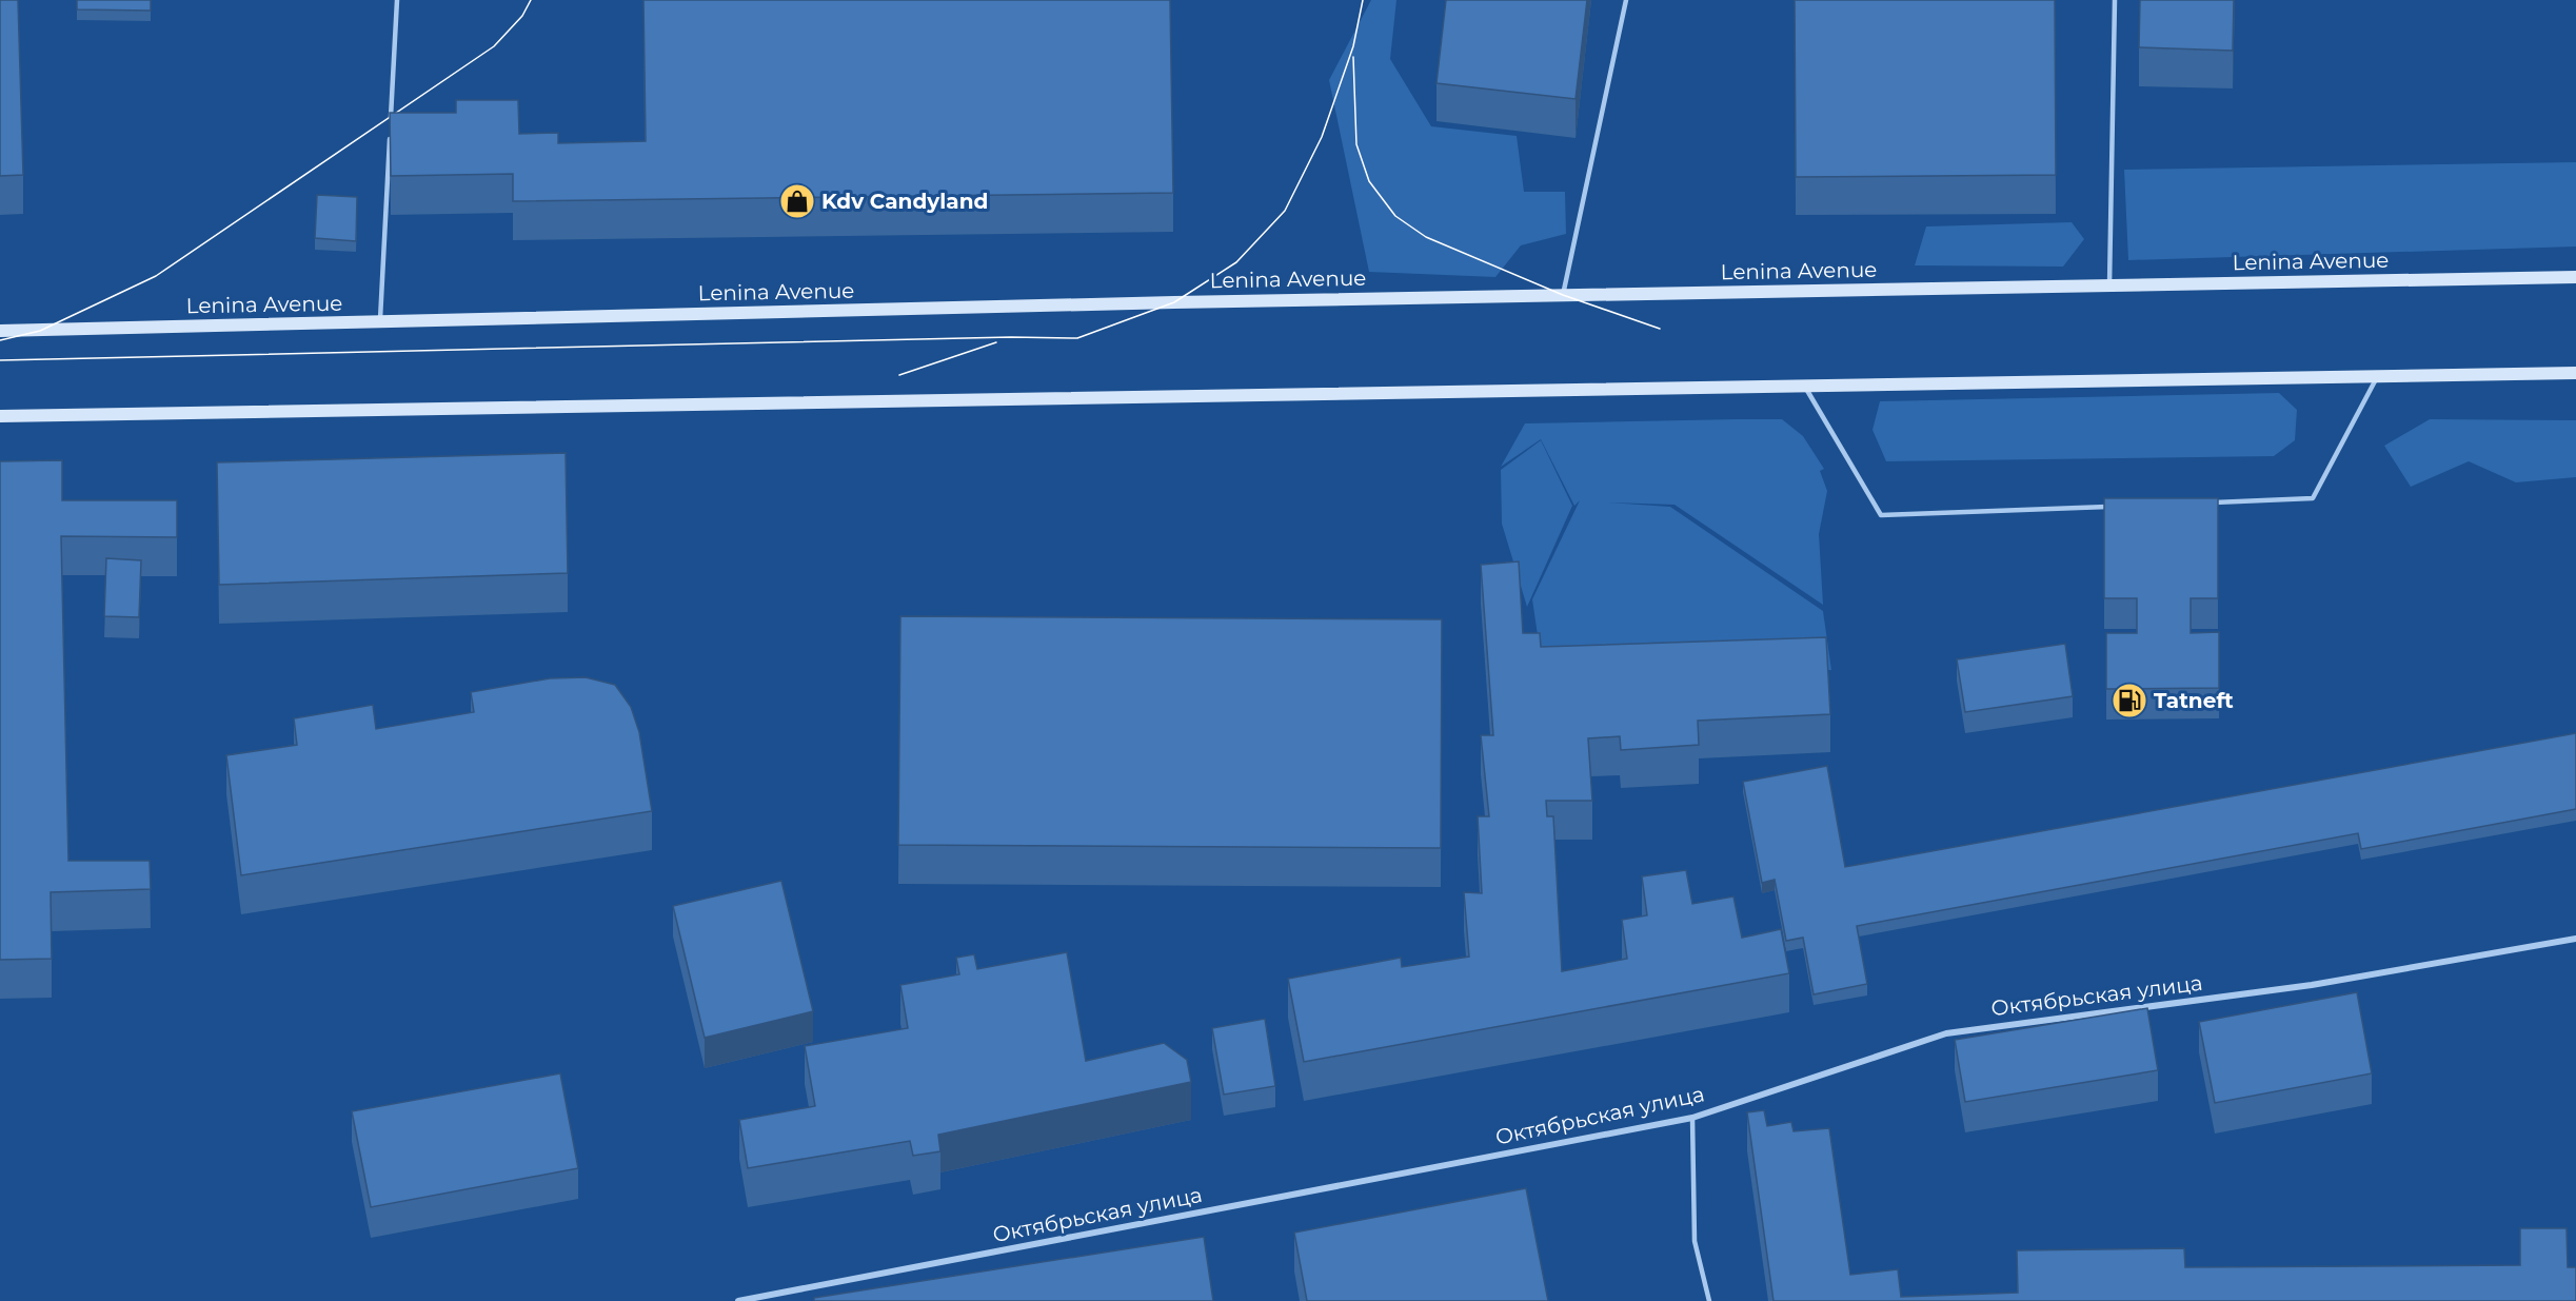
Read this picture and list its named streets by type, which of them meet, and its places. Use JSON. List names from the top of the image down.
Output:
{
  "streets": {
    "main road": ["Lenina Avenue"],
    "street": ["Октябрьская улица"]
  },
  "places": {
    "shop": ["Kdv Candyland"],
    "fuel station": ["Tatneft"]
  }
}
